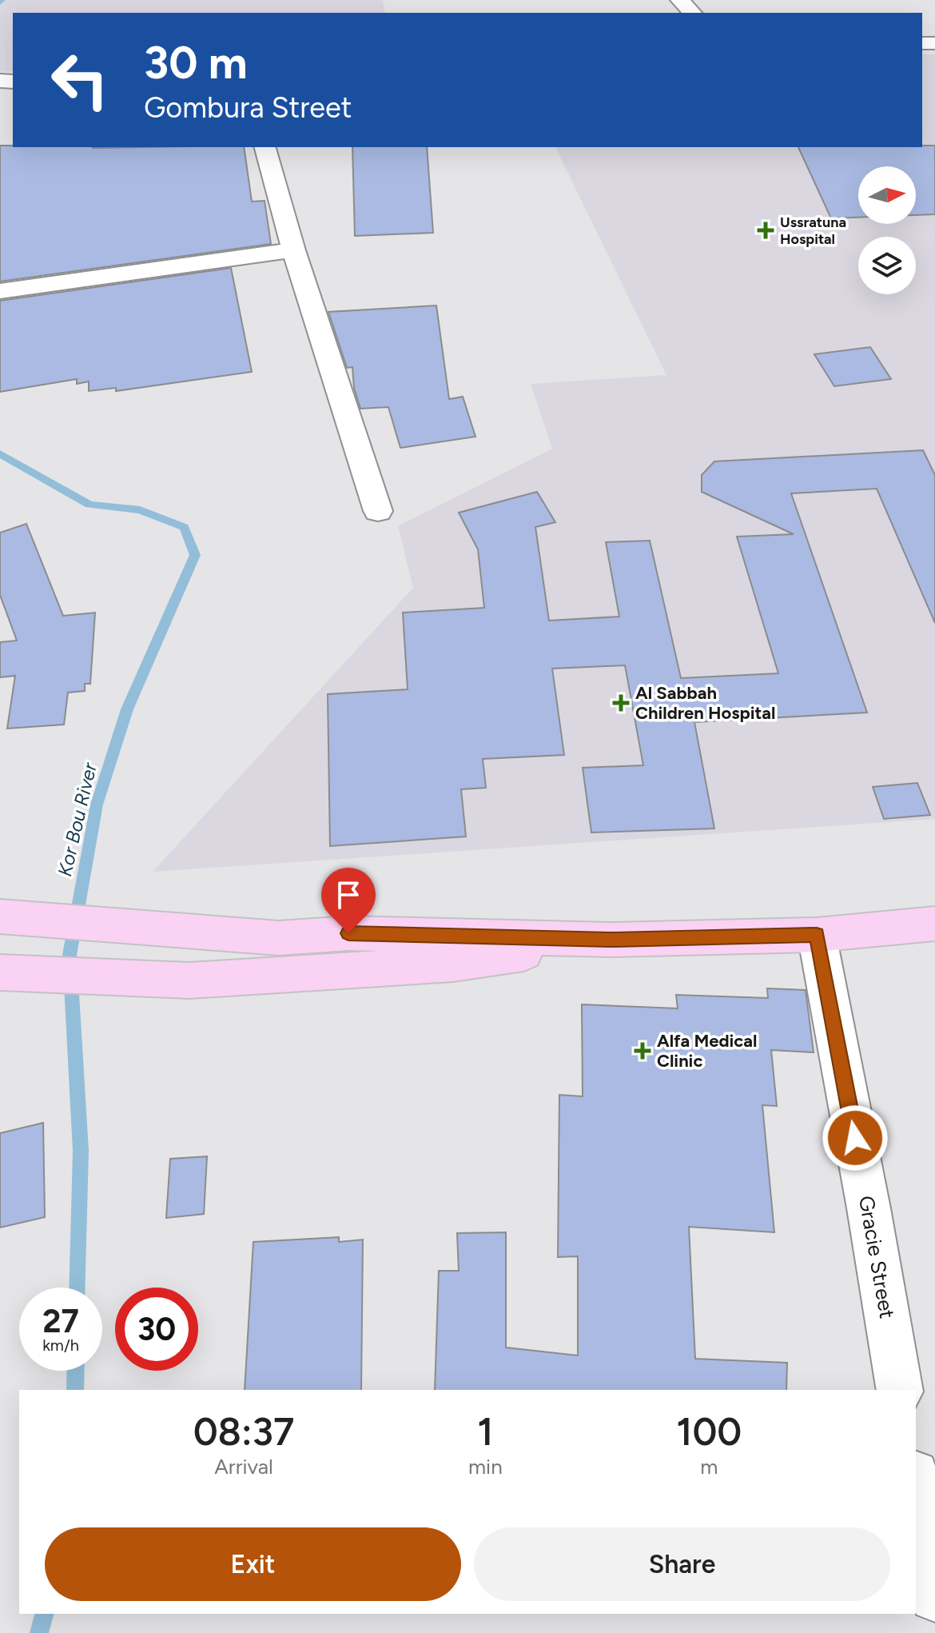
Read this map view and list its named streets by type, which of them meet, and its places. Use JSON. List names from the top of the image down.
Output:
{
  "streets": {
    "street": ["Gracie Street"]
  },
  "water": ["Kor Bou River"],
  "places": {
    "health": ["Ussratuna Hospital", "Al Sabbah Children Hospital", "Alfa Medical Clinic"]
  },
  "north": "right",
  "page": {
    "turn": ["30 m", "Gombura Street"],
    "speed": "27 km/h",
    "limit": "30",
    "eta": [
      "08:37",
      "Arrival",
      "1",
      "min",
      "100",
      "m"
    ],
    "buttons": ["Exit", "Share"]
  }
}
